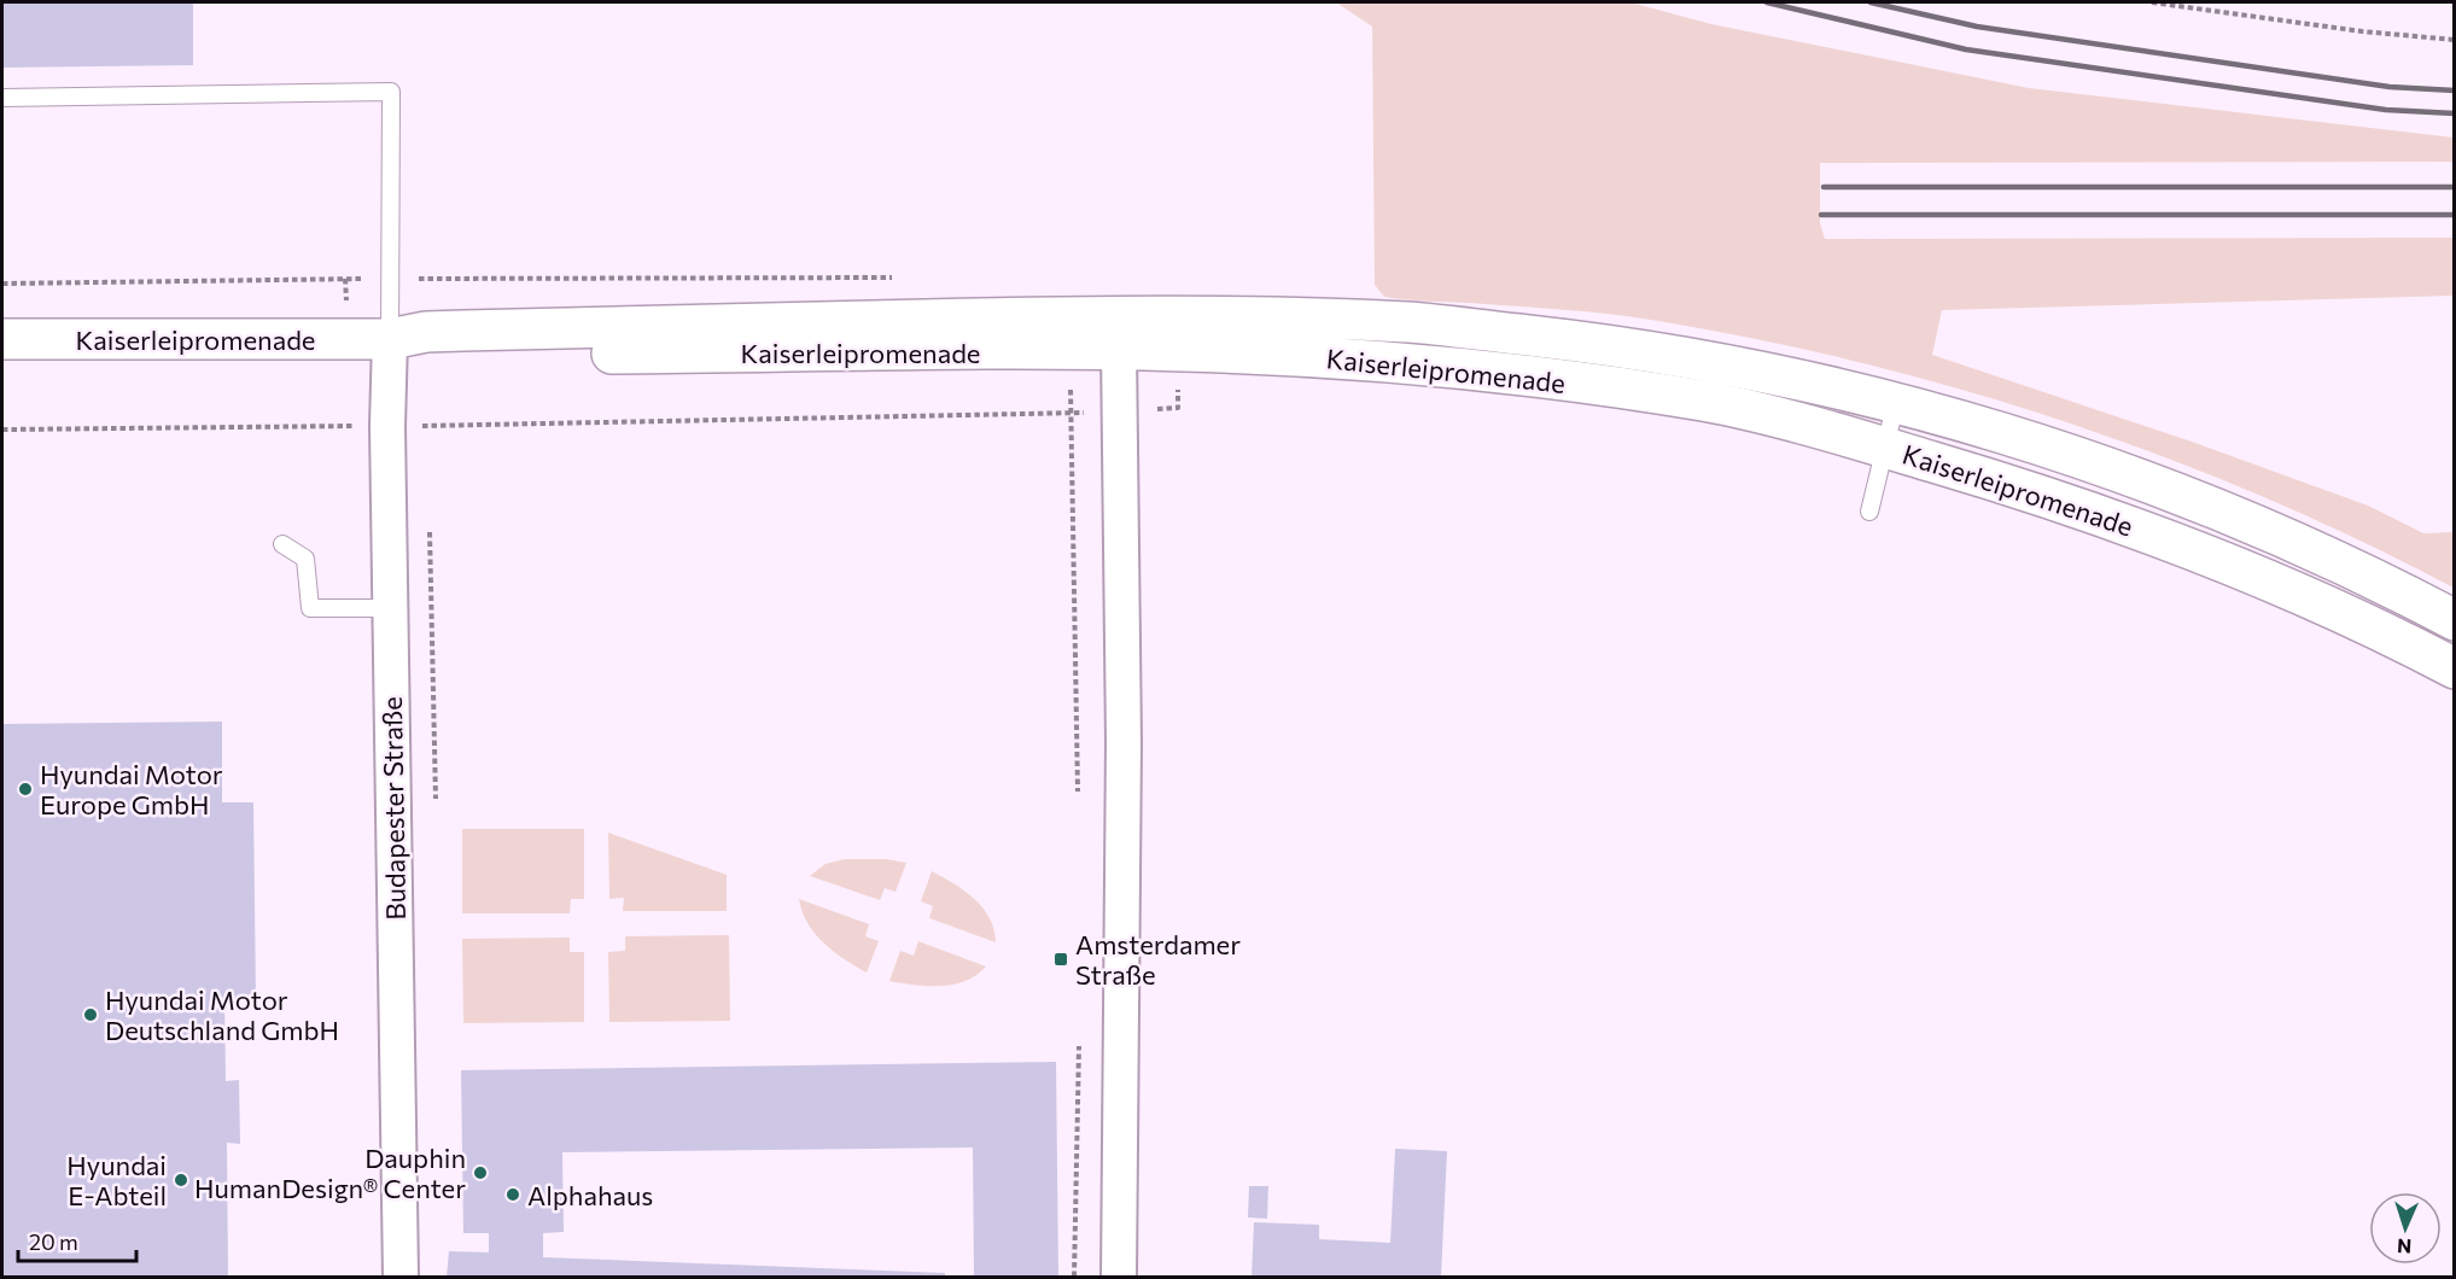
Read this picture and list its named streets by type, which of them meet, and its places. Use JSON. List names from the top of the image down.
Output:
{
  "streets": {
    "main road": ["Kaiserleipromenade"],
    "street": ["Budapester Straße"]
  },
  "crossings": [
    ["Kaiserleipromenade", "Budapester Straße"]
  ],
  "places": {
    "other": [
      "Hyundai Motor Europe GmbH",
      "Hyundai Motor Deutschland GmbH",
      "Dauphin HumanDesign® Center",
      "Hyundai E-Abteil",
      "Alphahaus"
    ],
    "transit": ["Amsterdamer Straße"]
  },
  "scale_bar": "20 m",
  "north": "bottom"
}
